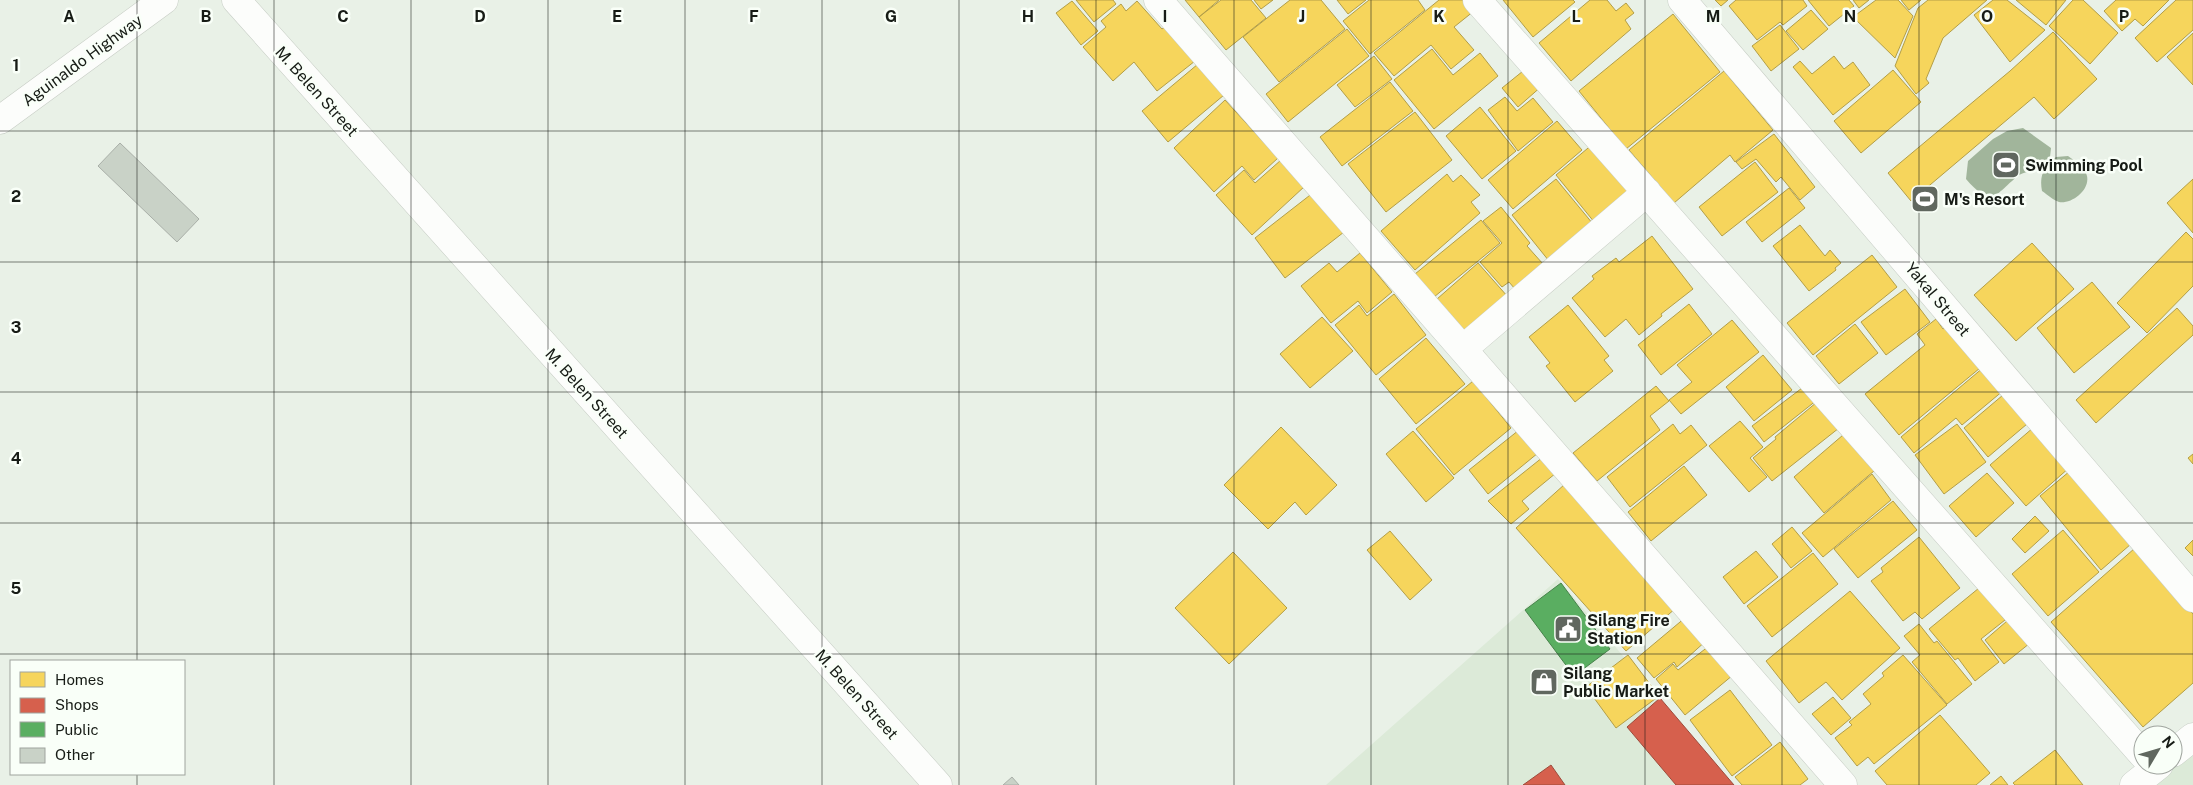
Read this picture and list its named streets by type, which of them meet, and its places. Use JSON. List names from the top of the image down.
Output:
{
  "streets": {
    "street": ["Aguinaldo Highway", "M. Belen Street", "Yakal Street"]
  },
  "places": {
    "sports": ["Swimming Pool", "M's Resort"],
    "public building": ["Silang Fire Station"],
    "shop": ["Silang Public Market"]
  },
  "legend": [
    "Homes",
    "Shops",
    "Public",
    "Other"
  ],
  "north": "top right",
  "grid": {
    "columns": [
      "A",
      "B",
      "C",
      "D",
      "E",
      "F",
      "G",
      "H",
      "I",
      "J",
      "K",
      "L",
      "M",
      "N",
      "O",
      "P"
    ],
    "rows": [
      "1",
      "2",
      "3",
      "4",
      "5"
    ]
  }
}
